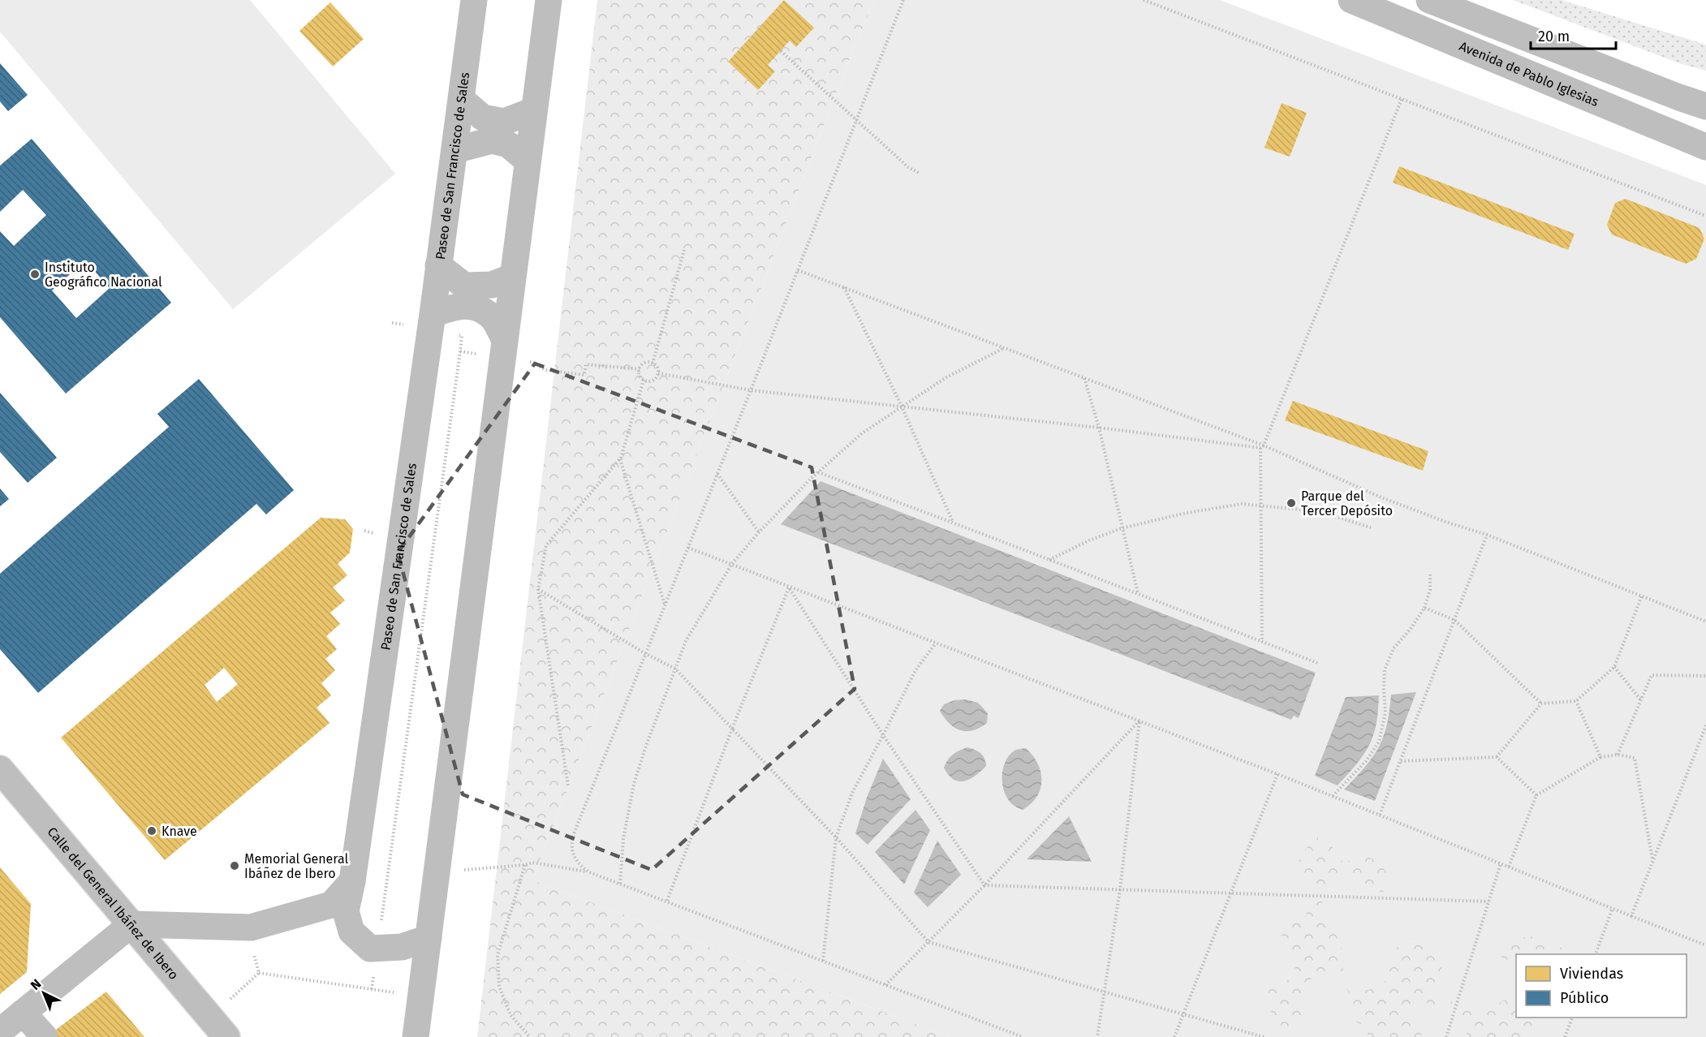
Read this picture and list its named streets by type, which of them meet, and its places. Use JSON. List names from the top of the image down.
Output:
{
  "streets": {
    "street": ["Avenida de Pablo Iglesias", "Paseo de San Francisco de Sales", "Calle del General Ibáñez de Ibero"]
  },
  "places": [
    "Instituto Geográfico Nacional",
    "Parque del Tercer Depósito",
    "Knave",
    "Memorial General Ibáñez de Ibero"
  ],
  "legend": ["Viviendas", "Público"],
  "scale_bar": "20 m",
  "north": "top left"
}
